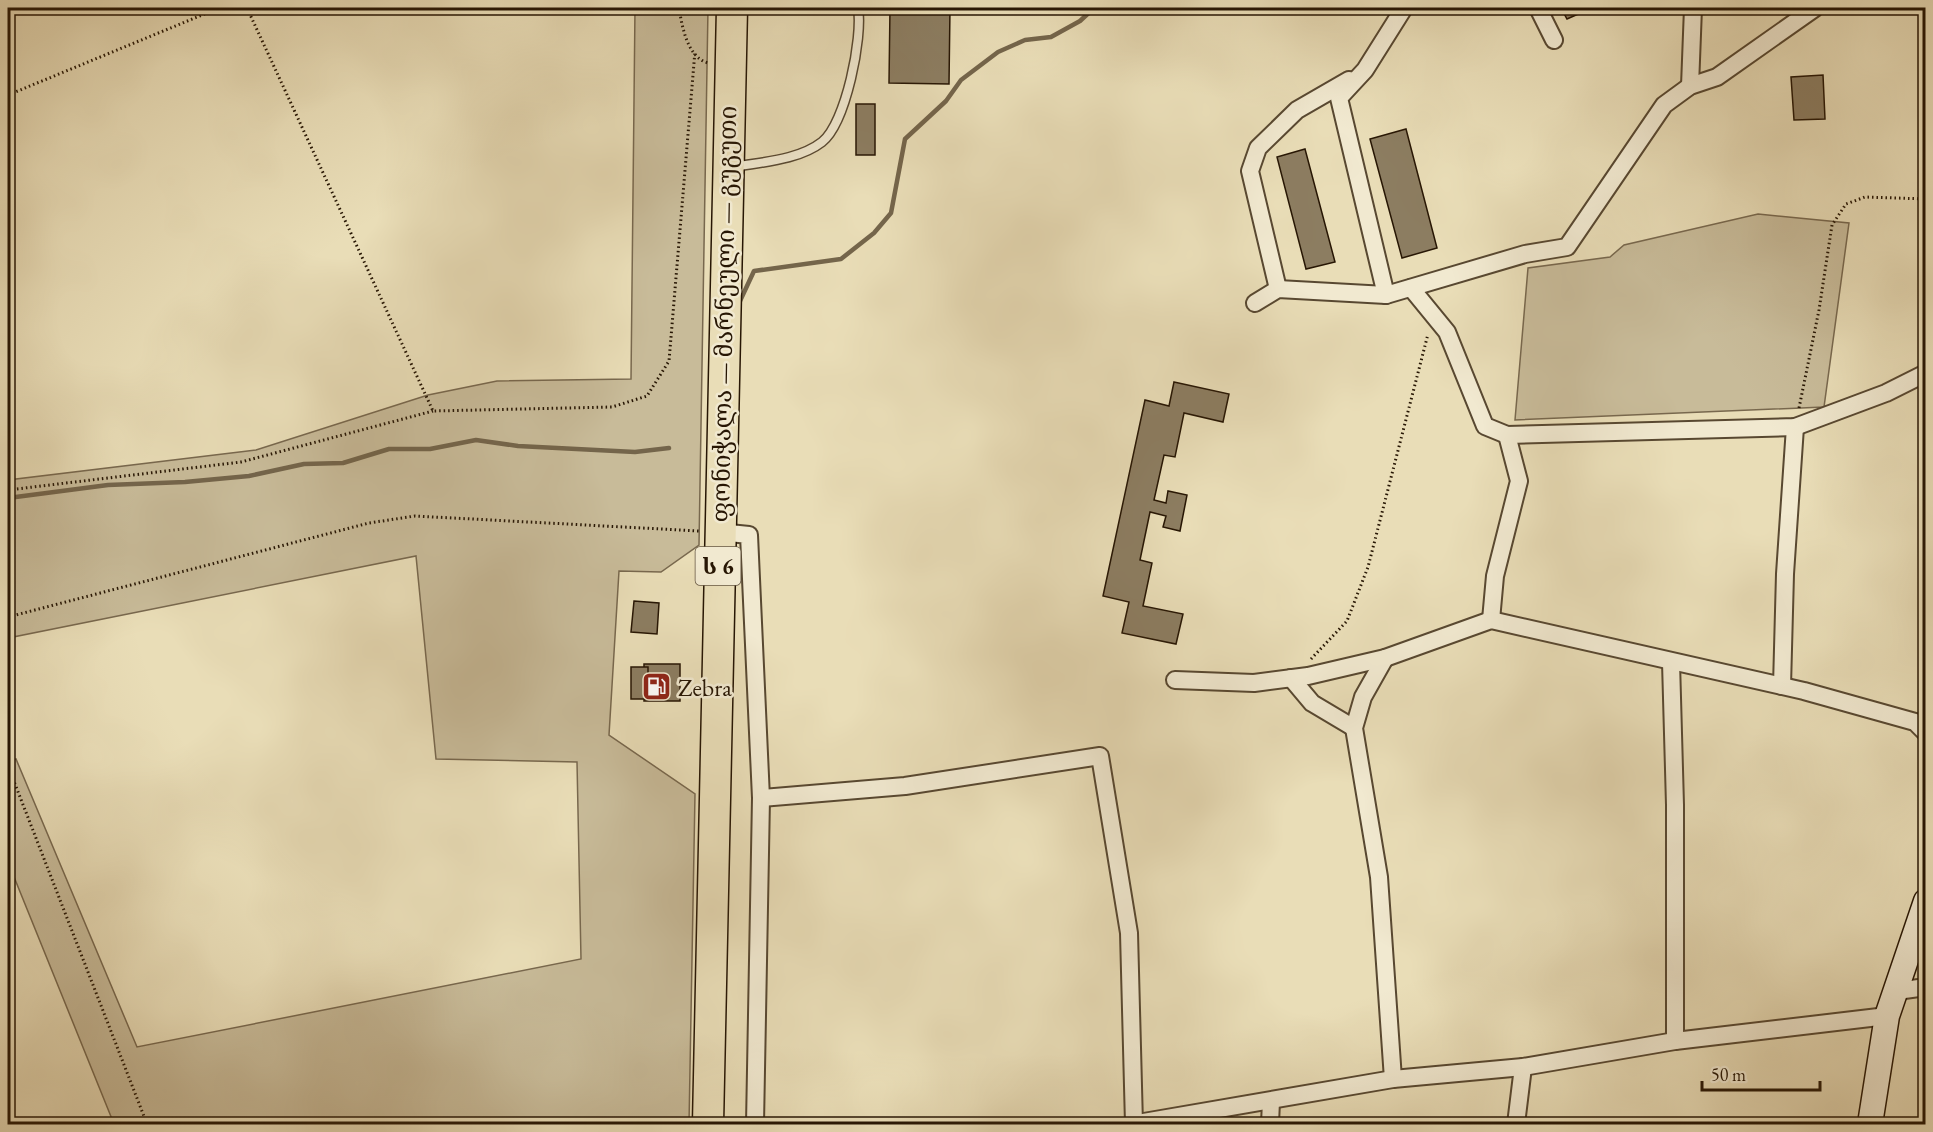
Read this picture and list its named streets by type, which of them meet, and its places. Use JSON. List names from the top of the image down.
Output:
{
  "streets": {
    "highway": ["ფონიჭალა — მარნეული — გუგუთი", "ს 6"]
  },
  "places": {
    "fuel station": ["Zebra"]
  },
  "scale_bar": "50 m"
}
